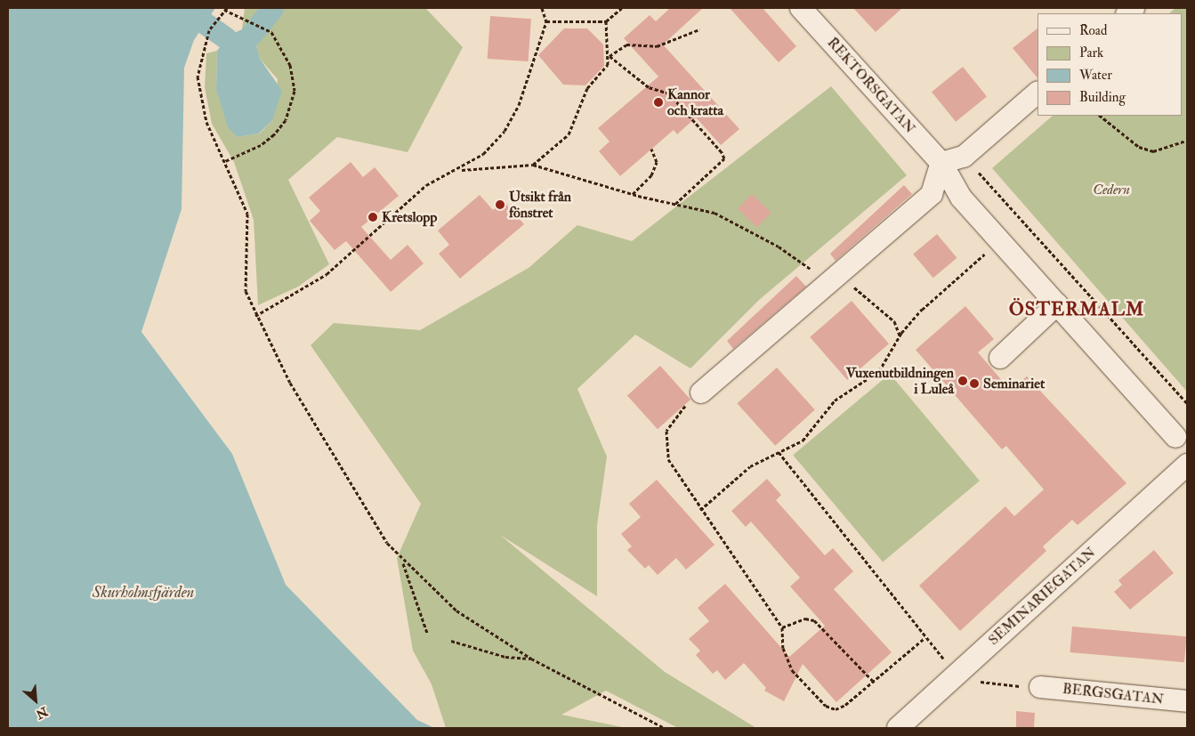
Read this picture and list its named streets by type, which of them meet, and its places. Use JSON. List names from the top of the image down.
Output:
{
  "streets": {
    "street": ["REKTORSGATAN", "SEMINARIEGATAN", "BERGSGATAN"]
  },
  "districts": ["ÖSTERMALM"],
  "water": ["Skurholmsfjärden"],
  "parks": ["Cedern"],
  "places": [
    "Kannor och kratta",
    "Utsikt från fönstret",
    "Kretslopp",
    "Vuxenutbildningen i Luleå",
    "Seminariet"
  ],
  "legend": [
    "Road",
    "Park",
    "Water",
    "Building"
  ],
  "north": "bottom right"
}
